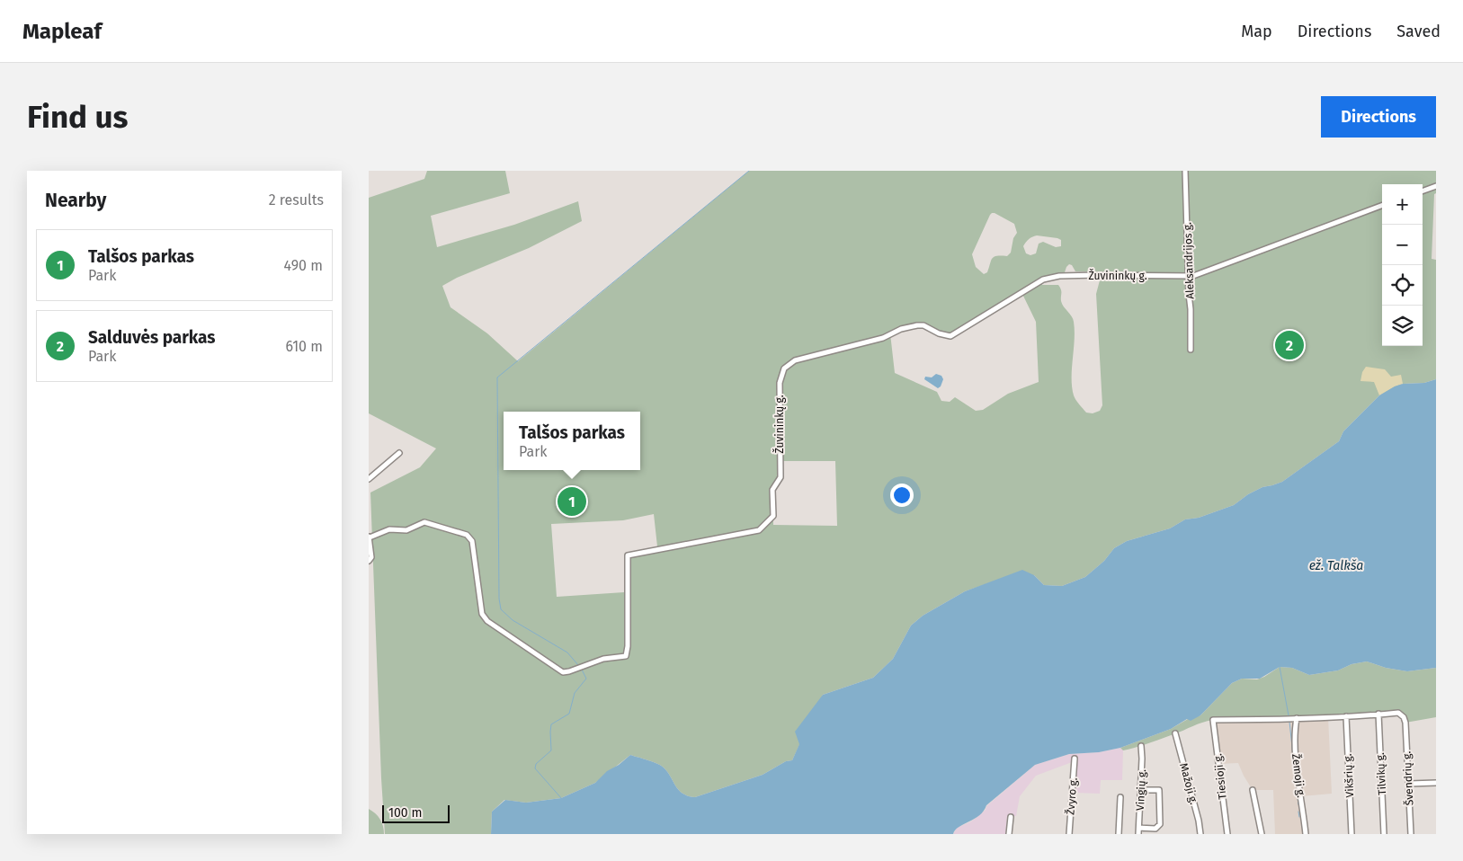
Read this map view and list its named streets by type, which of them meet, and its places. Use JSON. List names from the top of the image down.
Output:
{
  "streets": {
    "street": [
      "Aleksandrijos g.",
      "Žuvininkų g.",
      "Tilvikų g.",
      "Žemoji g.",
      "Vikšrių g.",
      "Tiesioji g.",
      "Švendrių g.",
      "Mažoji g.",
      "Vingių g.",
      "Žvyro g."
    ]
  },
  "crossings": [
    ["Aleksandrijos g.", "Žuvininkų g."],
    ["Tilvikų g.", "Švendrių g."],
    ["Žemoji g.", "Tiesioji g."]
  ],
  "water": ["ež. Talkša"],
  "scale_bar": "100 m",
  "page": {
    "header": "Mapleaf",
    "nav": ["Map", "Directions", "Saved"],
    "buttons": "Directions",
    "title": "Find us",
    "heading": ["Nearby", "2 results"],
    "map_buttons": ["+", "−"],
    "list": [
      {
        "mark": "1",
        "name": "Talšos parkas",
        "note": "Park",
        "value": "490 m"
      },
      {
        "mark": "2",
        "name": "Salduvės parkas",
        "note": "Park",
        "value": "610 m"
      }
    ],
    "pins": ["2", "1"],
    "popup": ["Talšos parkas", "Park"],
    "scale": "100 m"
  }
}
